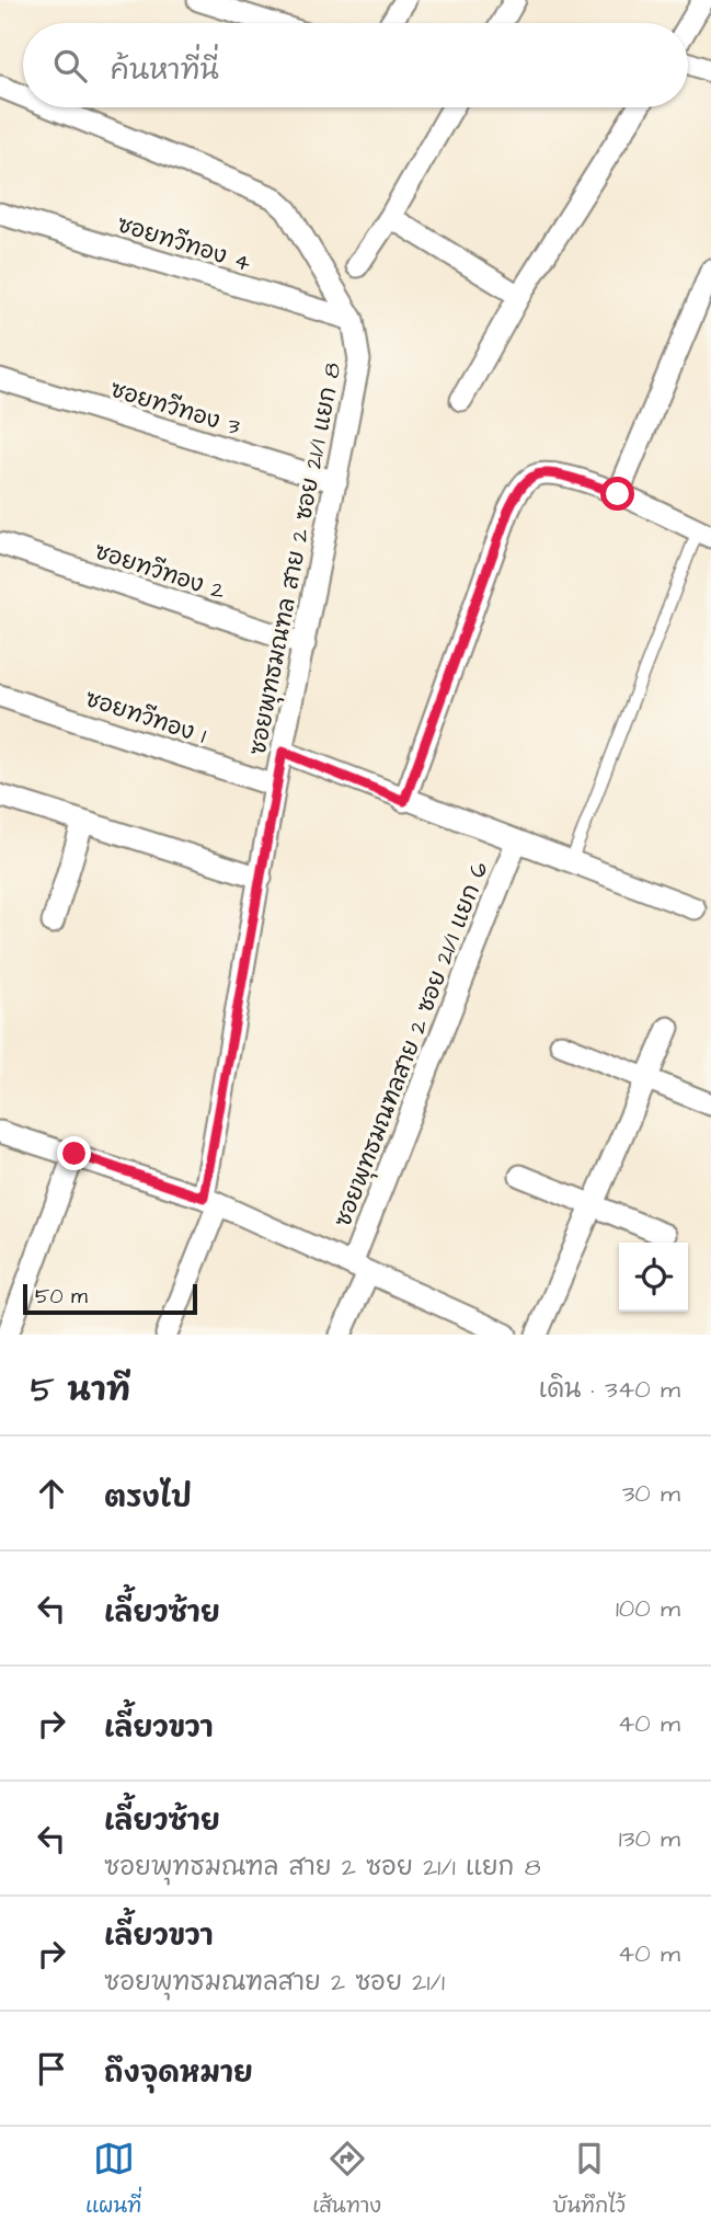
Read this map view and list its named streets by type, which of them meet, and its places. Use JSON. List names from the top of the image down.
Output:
{
  "streets": {
    "street": [
      "ซอยทวีทอง 4",
      "ซอยทวีทอง 3",
      "ซอยพุทธมณฑล สาย 2 ซอย 21/1 แยก 8",
      "ซอยทวีทอง 2",
      "ซอยทวีทอง 1",
      "ซอยพุทธมณฑลสาย 2 ซอย 21/1 แยก 6"
    ]
  },
  "crossings": [
    ["ซอยทวีทอง 4", "ซอยพุทธมณฑล สาย 2 ซอย 21/1 แยก 8"],
    ["ซอยทวีทอง 3", "ซอยพุทธมณฑล สาย 2 ซอย 21/1 แยก 8"],
    ["ซอยพุทธมณฑล สาย 2 ซอย 21/1 แยก 8", "ซอยทวีทอง 2"],
    ["ซอยพุทธมณฑล สาย 2 ซอย 21/1 แยก 8", "ซอยทวีทอง 1"]
  ],
  "scale_bar": "50 m",
  "page": {
    "search": "ค้นหาที่นี่",
    "scale": "50 m",
    "heading": ["5 นาที", "เดิน · 340 m"],
    "list": [
      ["ตรงไป", "30 m"],
      ["เลี้ยวซ้าย", "100 m"],
      ["เลี้ยวขวา", "40 m"],
      ["เลี้ยวซ้าย", "ซอยพุทธมณฑล สาย 2 ซอย 21/1 แยก 8", "130 m"],
      ["เลี้ยวขวา", "ซอยพุทธมณฑลสาย 2 ซอย 21/1", "40 m"],
      "ถึงจุดหมาย"
    ],
    "nav": ["แผนที่", "เส้นทาง", "บันทึกไว้"]
  }
}
